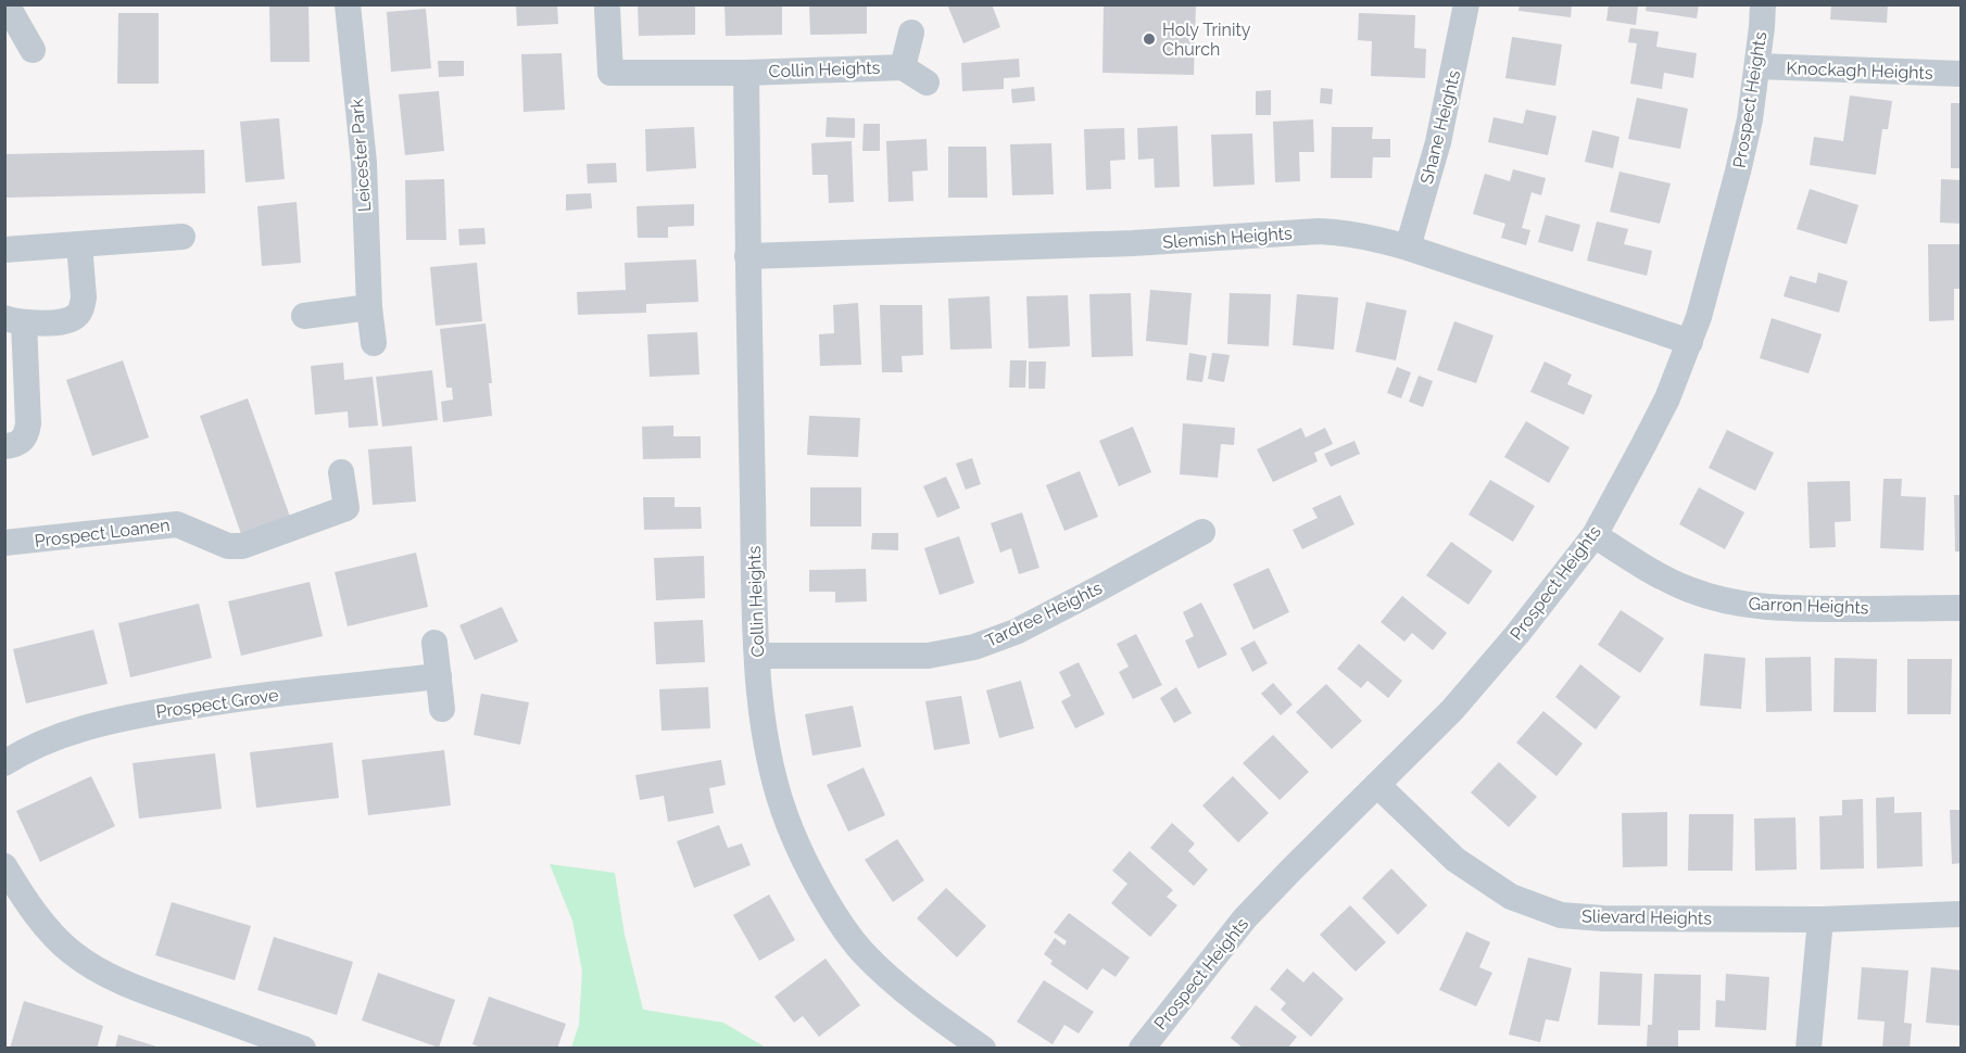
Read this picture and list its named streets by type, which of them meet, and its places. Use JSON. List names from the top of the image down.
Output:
{
  "streets": {
    "street": [
      "Collin Heights",
      "Knockagh Heights",
      "Prospect Heights",
      "Shane Heights",
      "Leicester Park",
      "Slemish Heights",
      "Prospect Loanen",
      "Garron Heights",
      "Tardree Heights",
      "Prospect Grove",
      "Slievard Heights"
    ]
  },
  "crossings": [
    ["Collin Heights", "Slemish Heights"],
    ["Collin Heights", "Tardree Heights"],
    ["Knockagh Heights", "Prospect Heights"],
    ["Prospect Heights", "Slemish Heights"],
    ["Prospect Heights", "Garron Heights"],
    ["Prospect Heights", "Slievard Heights"],
    ["Shane Heights", "Slemish Heights"]
  ],
  "places": ["Holy Trinity Church"]
}
